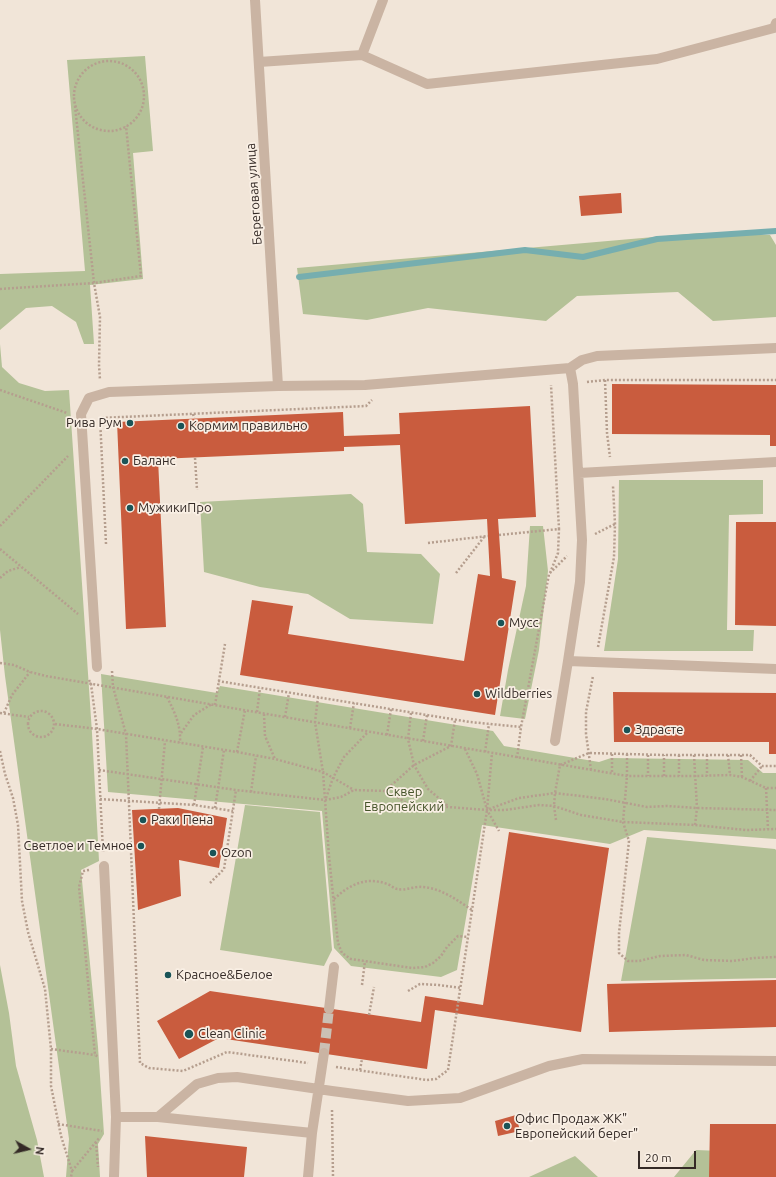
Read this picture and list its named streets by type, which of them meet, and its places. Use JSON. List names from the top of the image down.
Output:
{
  "streets": {
    "street": ["Береговая улица"]
  },
  "parks": ["Сквер Европейский"],
  "places": [
    "Рива Рум",
    "Кормим правильно",
    "Баланс",
    "МужикиПро",
    "Мусс",
    "Wildberries",
    "Здрасте",
    "Раки Пена",
    "Светлое и Темное",
    "Ozon",
    "Красное&Белое",
    "Clean Clinic",
    "Офис Продаж ЖК\" Европейский берег\""
  ],
  "scale_bar": "20 m",
  "north": "right"
}
